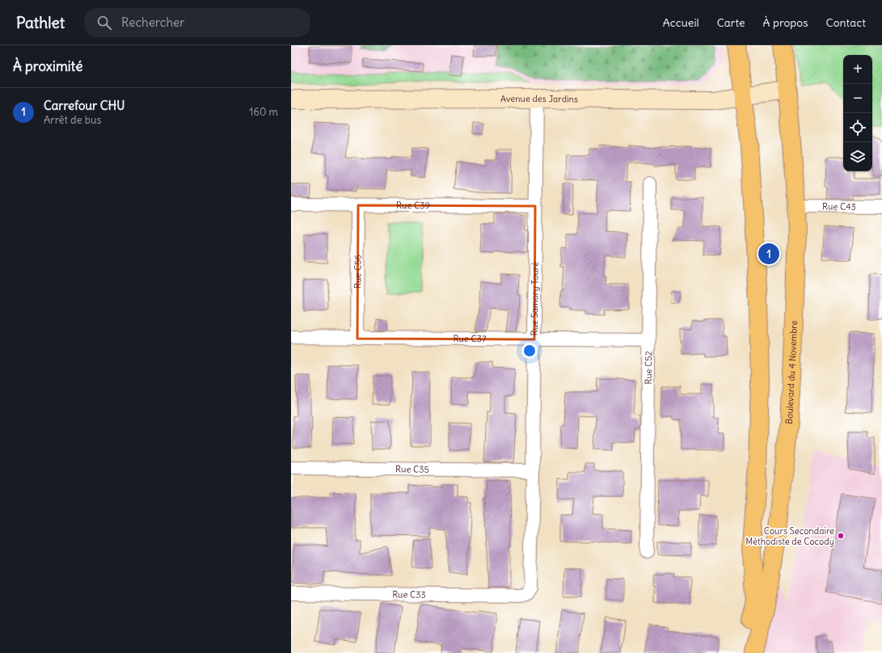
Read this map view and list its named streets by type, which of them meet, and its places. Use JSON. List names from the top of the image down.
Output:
{
  "streets": {
    "main road": ["Avenue des Jardins", "Boulevard du 4 Novembre"],
    "street": [
      "Rue C39",
      "Rue C43",
      "Rue C56",
      "Rue Samory Touré",
      "Rue C37",
      "Rue C52",
      "Rue C35",
      "Rue C33"
    ]
  },
  "crossings": [
    ["Avenue des Jardins", "Rue Samory Touré"],
    ["Avenue des Jardins", "Boulevard du 4 Novembre"],
    ["Rue C39", "Rue C56"],
    ["Rue C39", "Rue Samory Touré"],
    ["Rue C43", "Boulevard du 4 Novembre"],
    ["Rue C56", "Rue C37"],
    ["Rue Samory Touré", "Rue C37"],
    ["Rue Samory Touré", "Rue C35"],
    ["Rue Samory Touré", "Rue C33"],
    ["Rue C37", "Rue C52"]
  ],
  "places": ["Cours Secondaire Méthodiste de Cocody"],
  "page": {
    "header": "Pathlet",
    "search": "Rechercher",
    "nav": [
      "Accueil",
      "Carte",
      "À propos",
      "Contact"
    ],
    "heading": "À proximité",
    "map_buttons": ["+", "−"],
    "list": [
      {
        "mark": "1",
        "name": "Carrefour CHU",
        "note": "Arrêt de bus",
        "value": "160 m"
      }
    ],
    "pins": "1"
  }
}
